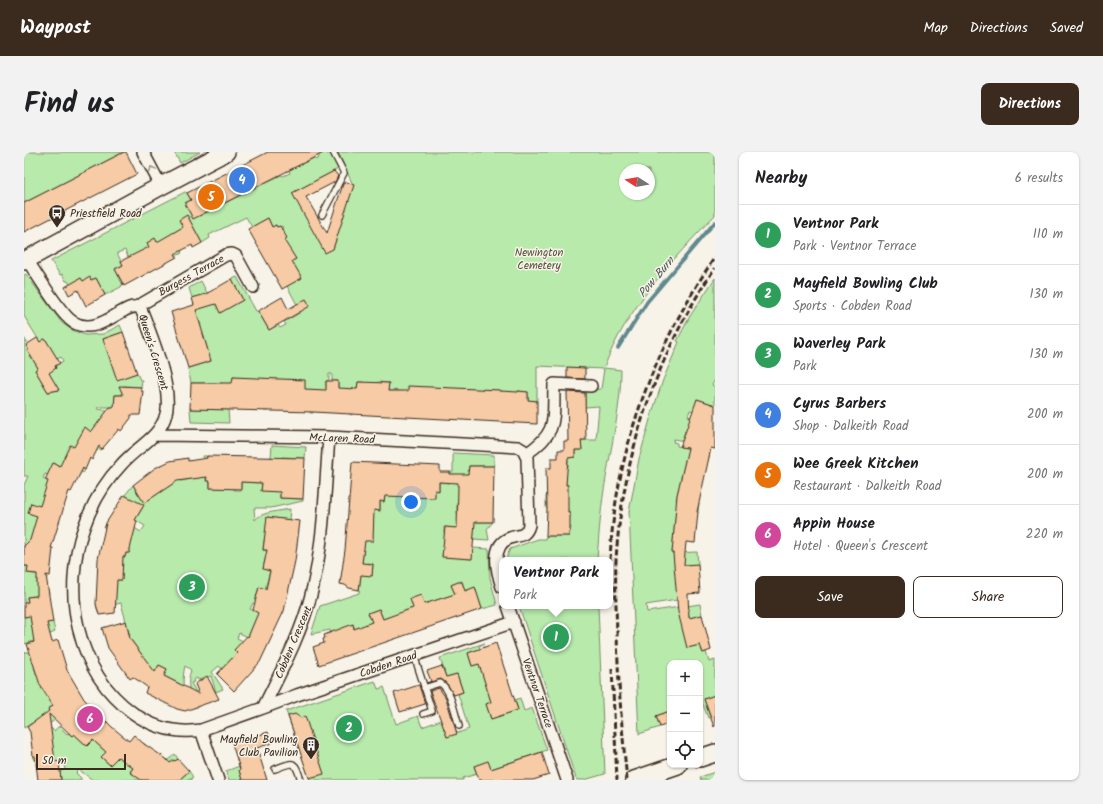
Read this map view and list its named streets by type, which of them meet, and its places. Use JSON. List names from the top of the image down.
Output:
{
  "streets": {
    "street": [
      "Burgess Terrace",
      "Queen's Crescent",
      "McLaren Road",
      "Cobden Crescent",
      "Cobden Road",
      "Ventnor Terrace"
    ]
  },
  "crossings": [
    ["Burgess Terrace", "Queen's Crescent"],
    ["Queen's Crescent", "McLaren Road"],
    ["McLaren Road", "Cobden Crescent"],
    ["Cobden Crescent", "Cobden Road"],
    ["Cobden Road", "Ventnor Terrace"]
  ],
  "water": ["Pow Burn"],
  "parks": ["Newington Cemetery"],
  "places": {
    "bus stop": ["Priestfield Road"],
    "building": ["Mayfield Bowling Club Pavilion"]
  },
  "scale_bar": "50 m",
  "north": "left",
  "page": {
    "header": "Waypost",
    "nav": ["Map", "Directions", "Saved"],
    "title": "Find us",
    "buttons": [
      "Directions",
      ["Save", "Share"]
    ],
    "heading": ["Nearby", "6 results"],
    "pins": [
      "4",
      "5",
      "3",
      "1",
      "6",
      "2"
    ],
    "list": [
      {
        "mark": "1",
        "name": "Ventnor Park",
        "note": "Park · Ventnor Terrace",
        "value": "110 m"
      },
      {
        "mark": "2",
        "name": "Mayfield Bowling Club",
        "note": "Sports · Cobden Road",
        "value": "130 m"
      },
      {
        "mark": "3",
        "name": "Waverley Park",
        "note": "Park",
        "value": "130 m"
      },
      {
        "mark": "4",
        "name": "Cyrus Barbers",
        "note": "Shop · Dalkeith Road",
        "value": "200 m"
      },
      {
        "mark": "5",
        "name": "Wee Greek Kitchen",
        "note": "Restaurant · Dalkeith Road",
        "value": "200 m"
      },
      {
        "mark": "6",
        "name": "Appin House",
        "note": "Hotel · Queen's Crescent",
        "value": "220 m"
      }
    ],
    "popup": ["Ventnor Park", "Park"],
    "map_buttons": ["+", "−"],
    "scale": "50 m"
  }
}
